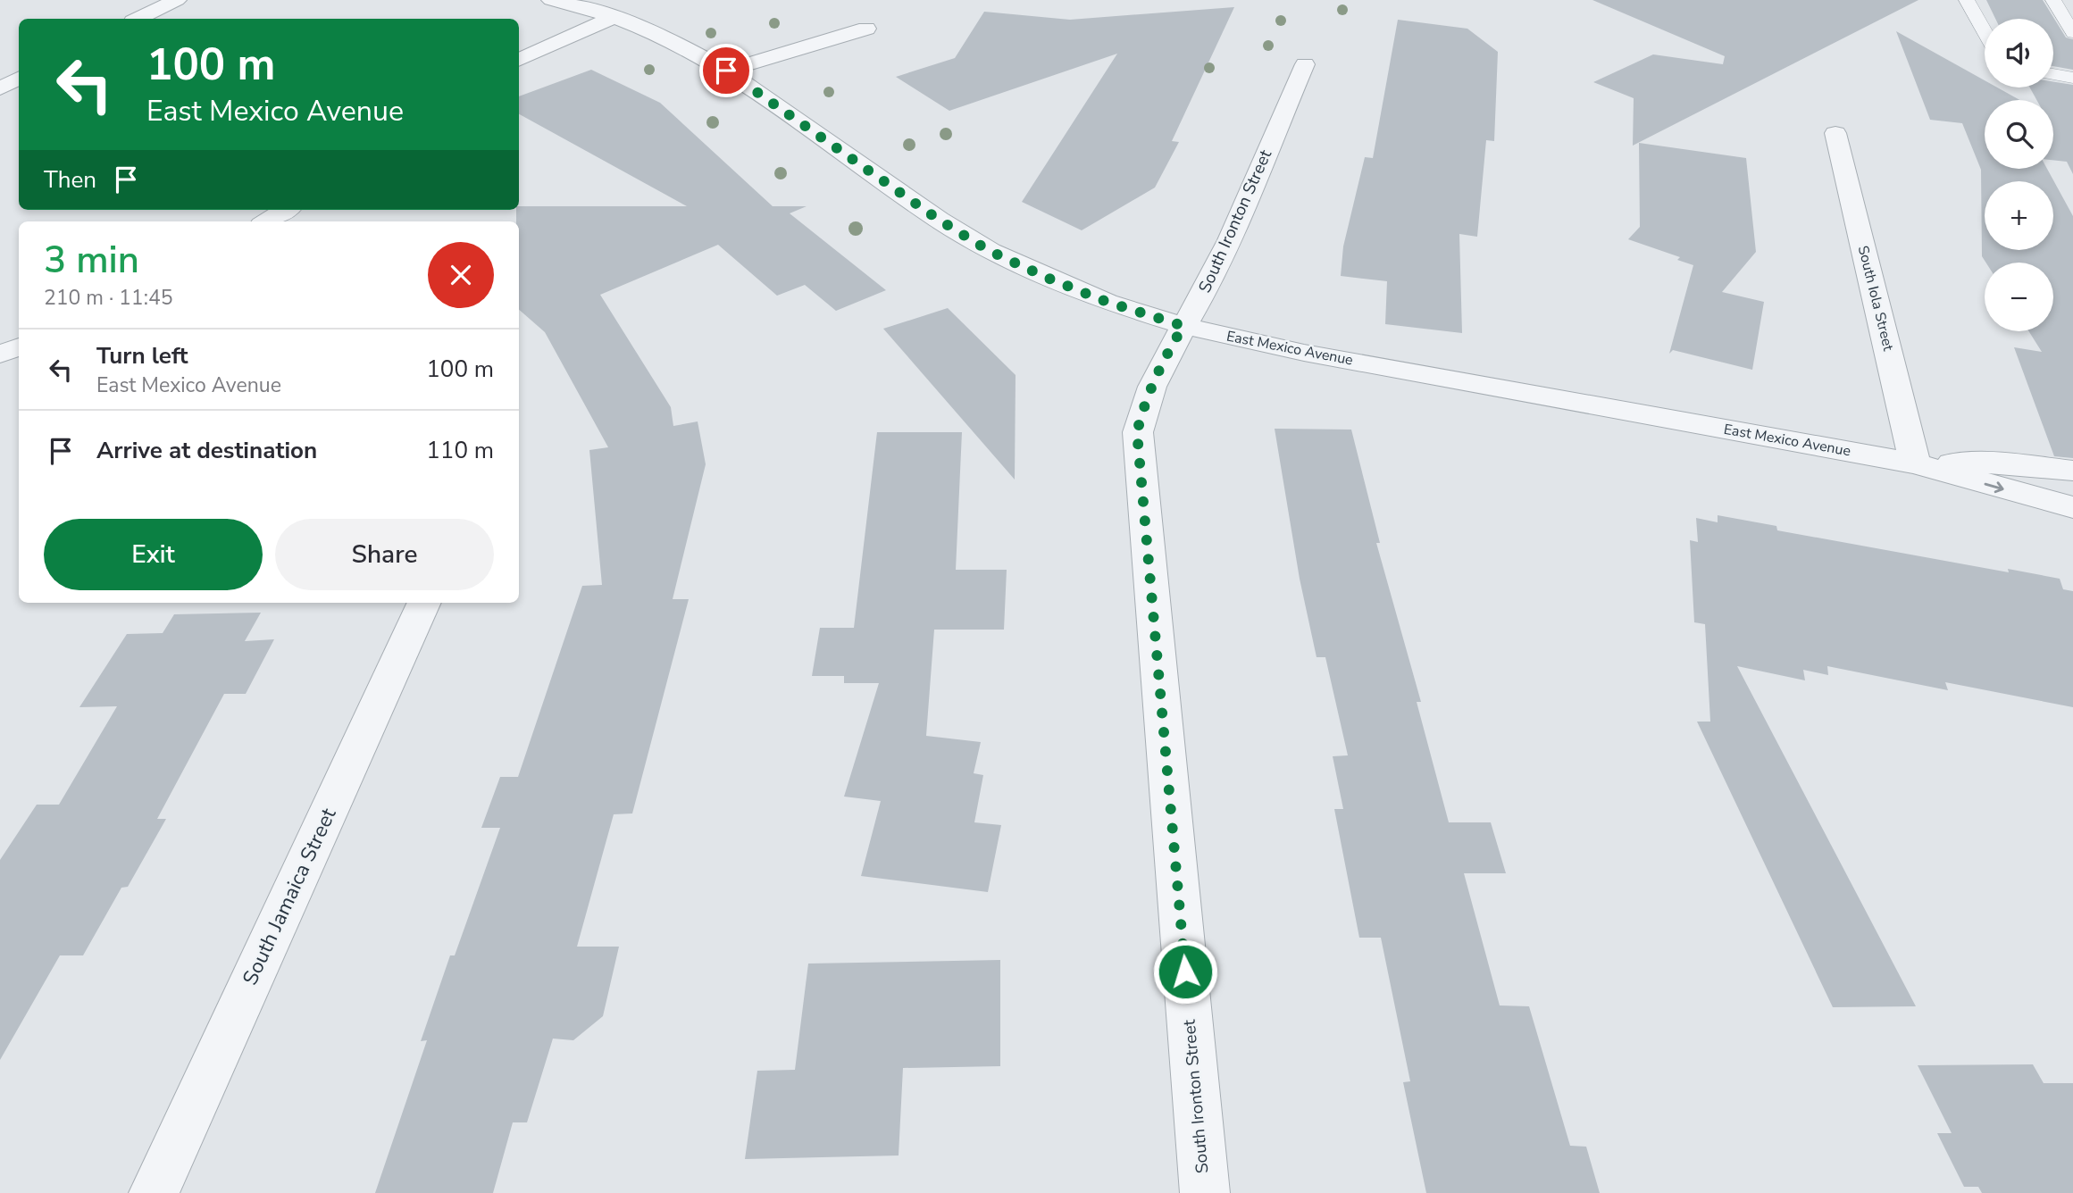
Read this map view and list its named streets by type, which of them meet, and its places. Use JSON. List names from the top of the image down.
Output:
{
  "streets": {
    "street": [
      "South Ironton Street",
      "South Iola Street",
      "East Mexico Avenue",
      "South Jamaica Street"
    ]
  },
  "crossings": [
    ["South Ironton Street", "East Mexico Avenue"],
    ["South Iola Street", "East Mexico Avenue"]
  ],
  "page": {
    "map_buttons": ["+", "−"],
    "turn": ["100 m", "East Mexico Avenue"],
    "then": "Then",
    "heading": ["3 min", "210 m · 11:45"],
    "list": [
      {
        "name": "Turn left",
        "note": "East Mexico Avenue",
        "value": "100 m"
      },
      {
        "name": "Arrive at destination",
        "value": "110 m"
      }
    ],
    "buttons": ["Exit", "Share"]
  }
}
